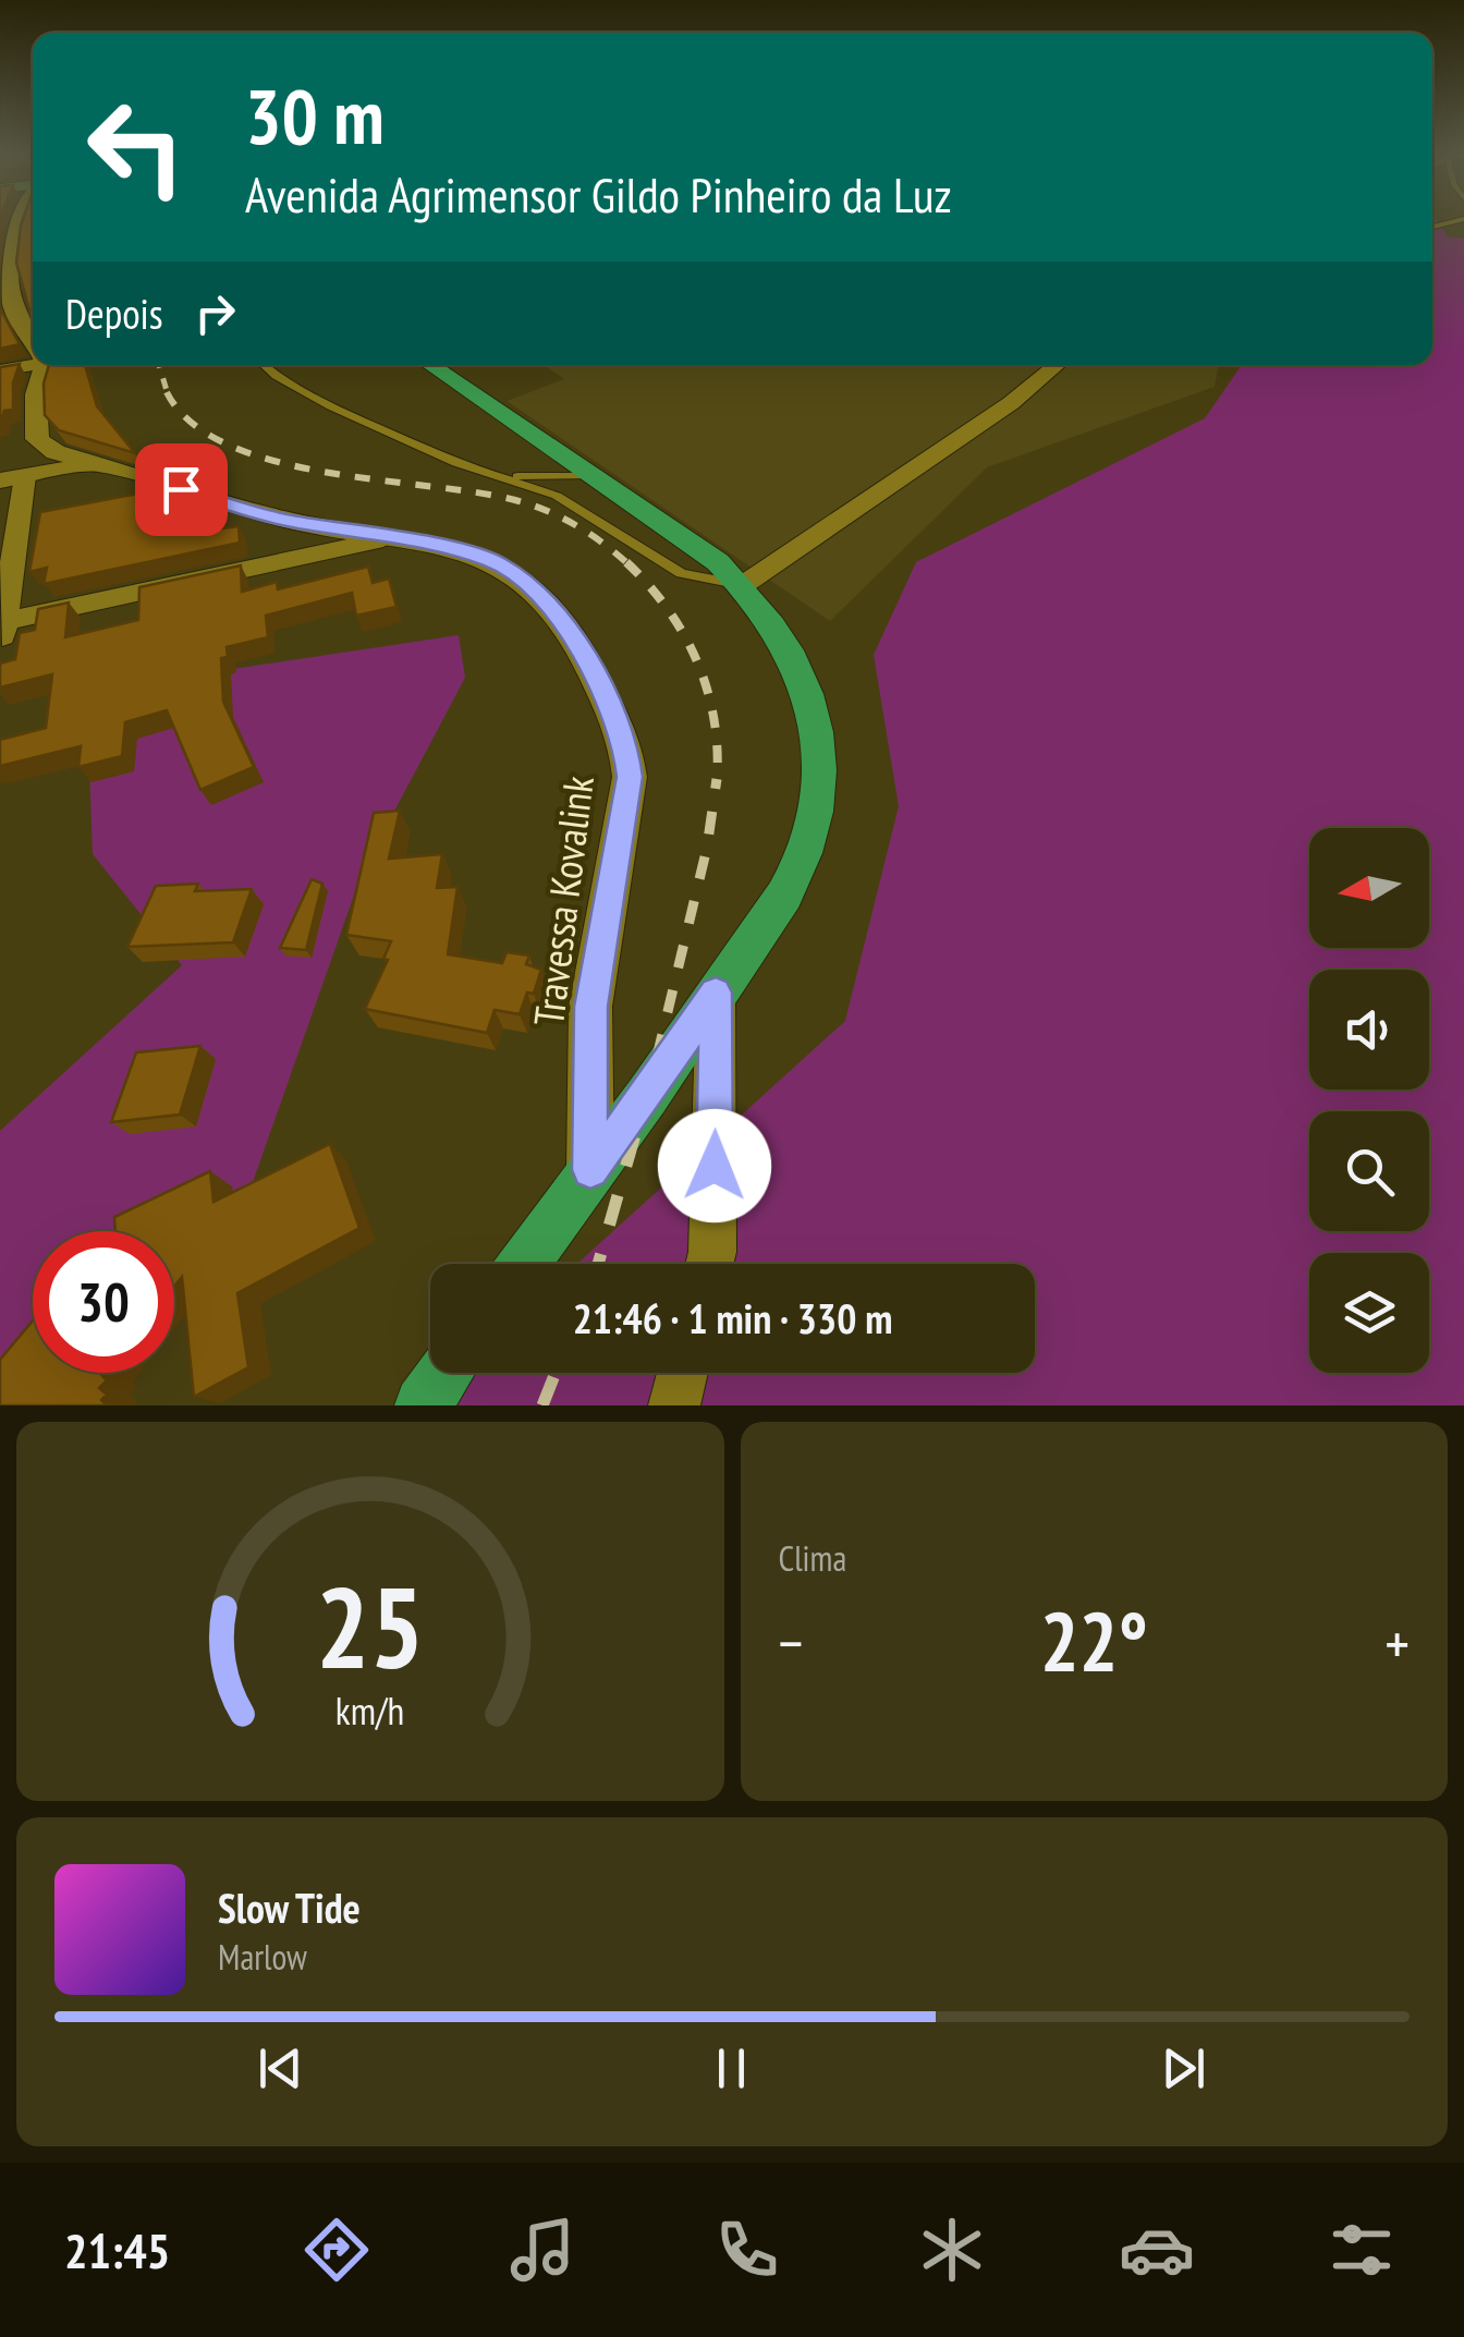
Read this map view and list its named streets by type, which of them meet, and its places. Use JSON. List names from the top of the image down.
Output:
{
  "streets": {
    "street": ["Travessa Kovalink"]
  },
  "north": "left",
  "page": {
    "turn": ["30 m", "Avenida Agrimensor Gildo Pinheiro da Luz"],
    "then": "Depois",
    "limit": "30",
    "trip": "21:46 · 1 min · 330 m",
    "tile": "Clima",
    "heat": ["−", "22°", "+"],
    "song": ["Slow Tide", "Marlow"],
    "tabs": "21:45",
    "gauge": ["25", "km/h"]
  }
}
